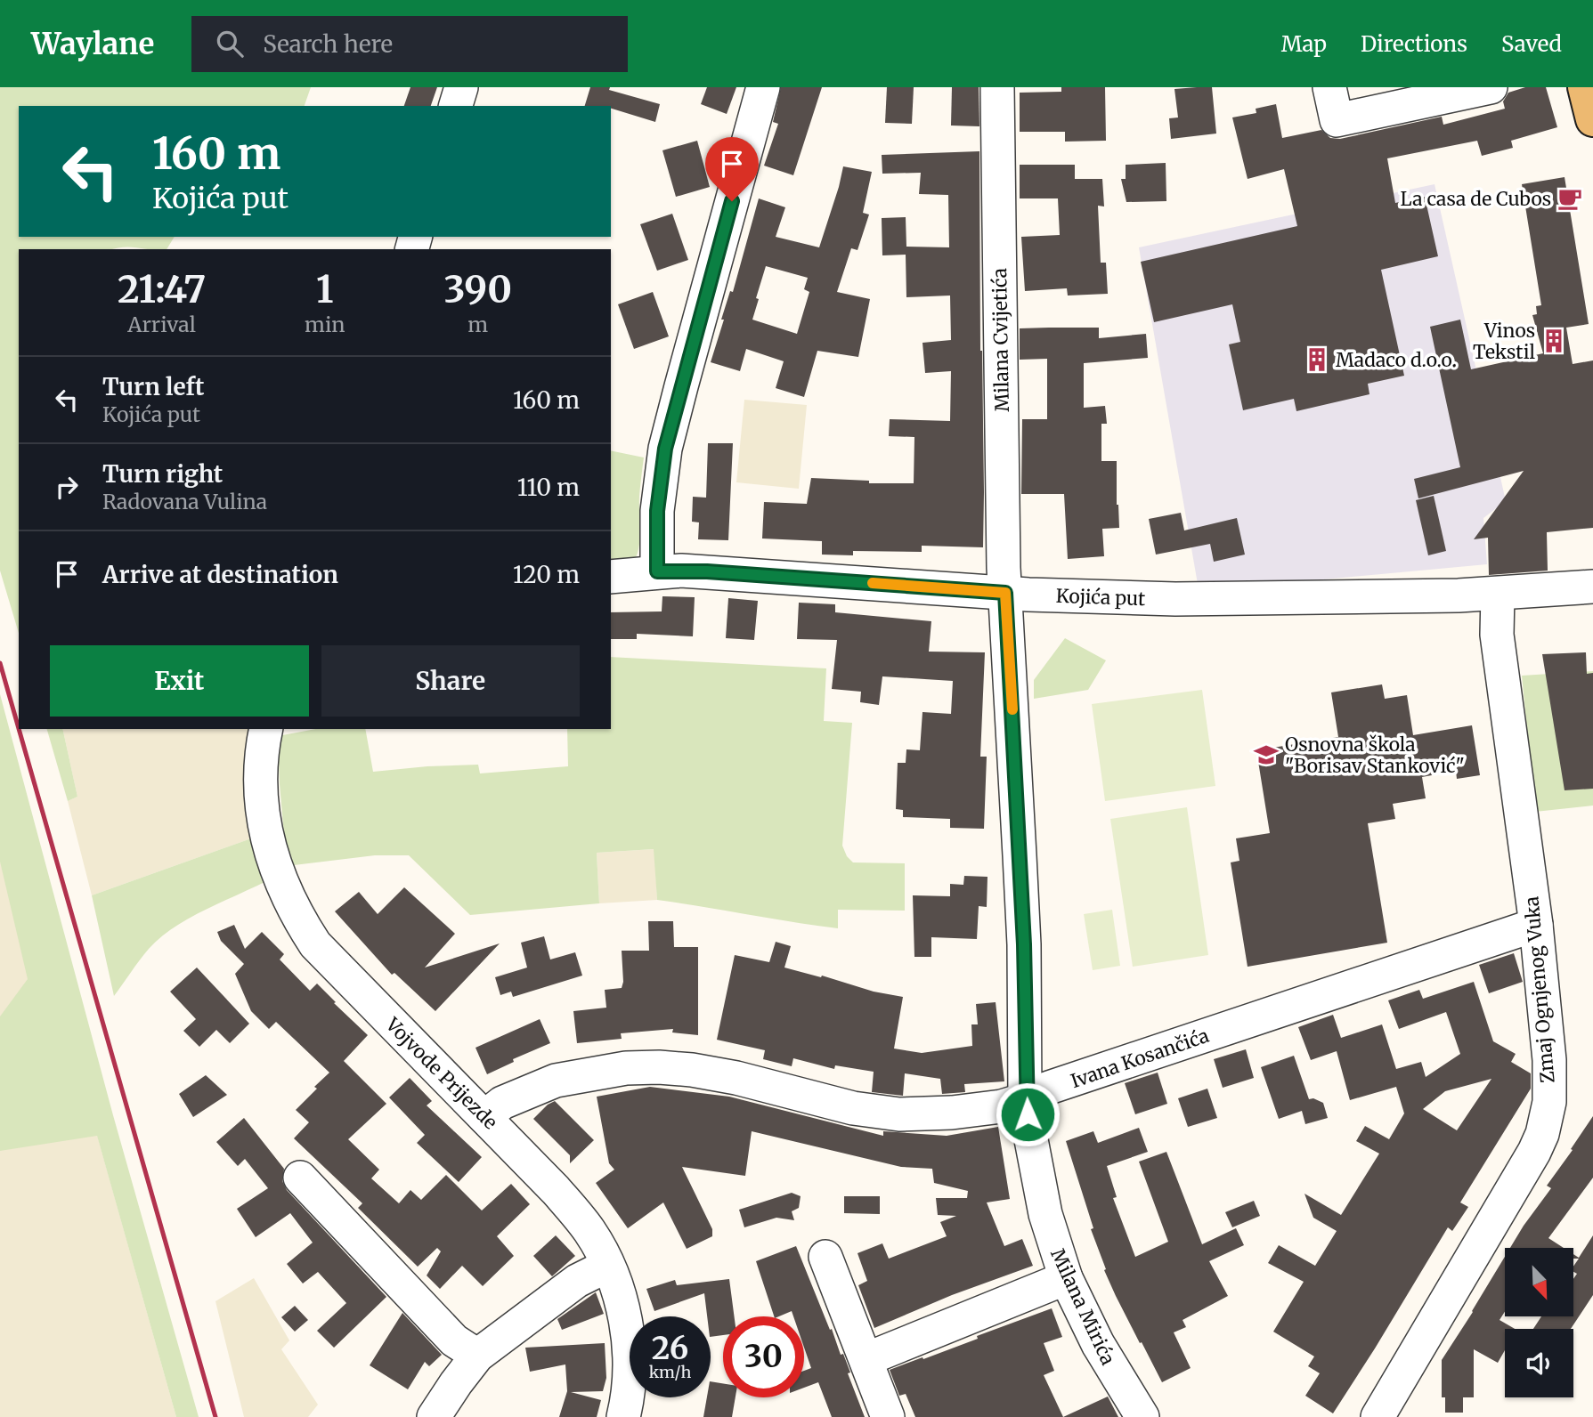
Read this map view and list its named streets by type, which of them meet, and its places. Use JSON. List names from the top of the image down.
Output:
{
  "streets": {
    "street": [
      "Milana Cvijetića",
      "Kojića put",
      "Zmaj Ognjenog Vuka",
      "Ivana Kosančića",
      "Vojvode Prijezde",
      "Milana Mirića"
    ]
  },
  "crossings": [
    ["Milana Cvijetića", "Kojića put"],
    ["Milana Cvijetića", "Milana Mirića"],
    ["Kojića put", "Zmaj Ognjenog Vuka"],
    ["Kojića put", "Milana Mirića"],
    ["Zmaj Ognjenog Vuka", "Ivana Kosančića"],
    ["Ivana Kosančića", "Vojvode Prijezde"],
    ["Ivana Kosančića", "Milana Mirića"]
  ],
  "places": {
    "cafe": ["La casa de Cubos"],
    "building": ["Vinos Tekstil", "Madaco d.o.o."],
    "school or university": ["Osnovna škola \"Borisav Stanković\""]
  },
  "north": "bottom right",
  "page": {
    "header": "Waylane",
    "search": "Search here",
    "nav": ["Map", "Directions", "Saved"],
    "turn": ["160 m", "Kojića put"],
    "eta": [
      "21:47",
      "Arrival",
      "1",
      "min",
      "390",
      "m"
    ],
    "list": [
      {
        "name": "Turn left",
        "note": "Kojića put",
        "value": "160 m"
      },
      {
        "name": "Turn right",
        "note": "Radovana Vulina",
        "value": "110 m"
      },
      {
        "name": "Arrive at destination",
        "value": "120 m"
      }
    ],
    "buttons": ["Exit", "Share"],
    "speed": "26 km/h",
    "limit": "30"
  }
}
